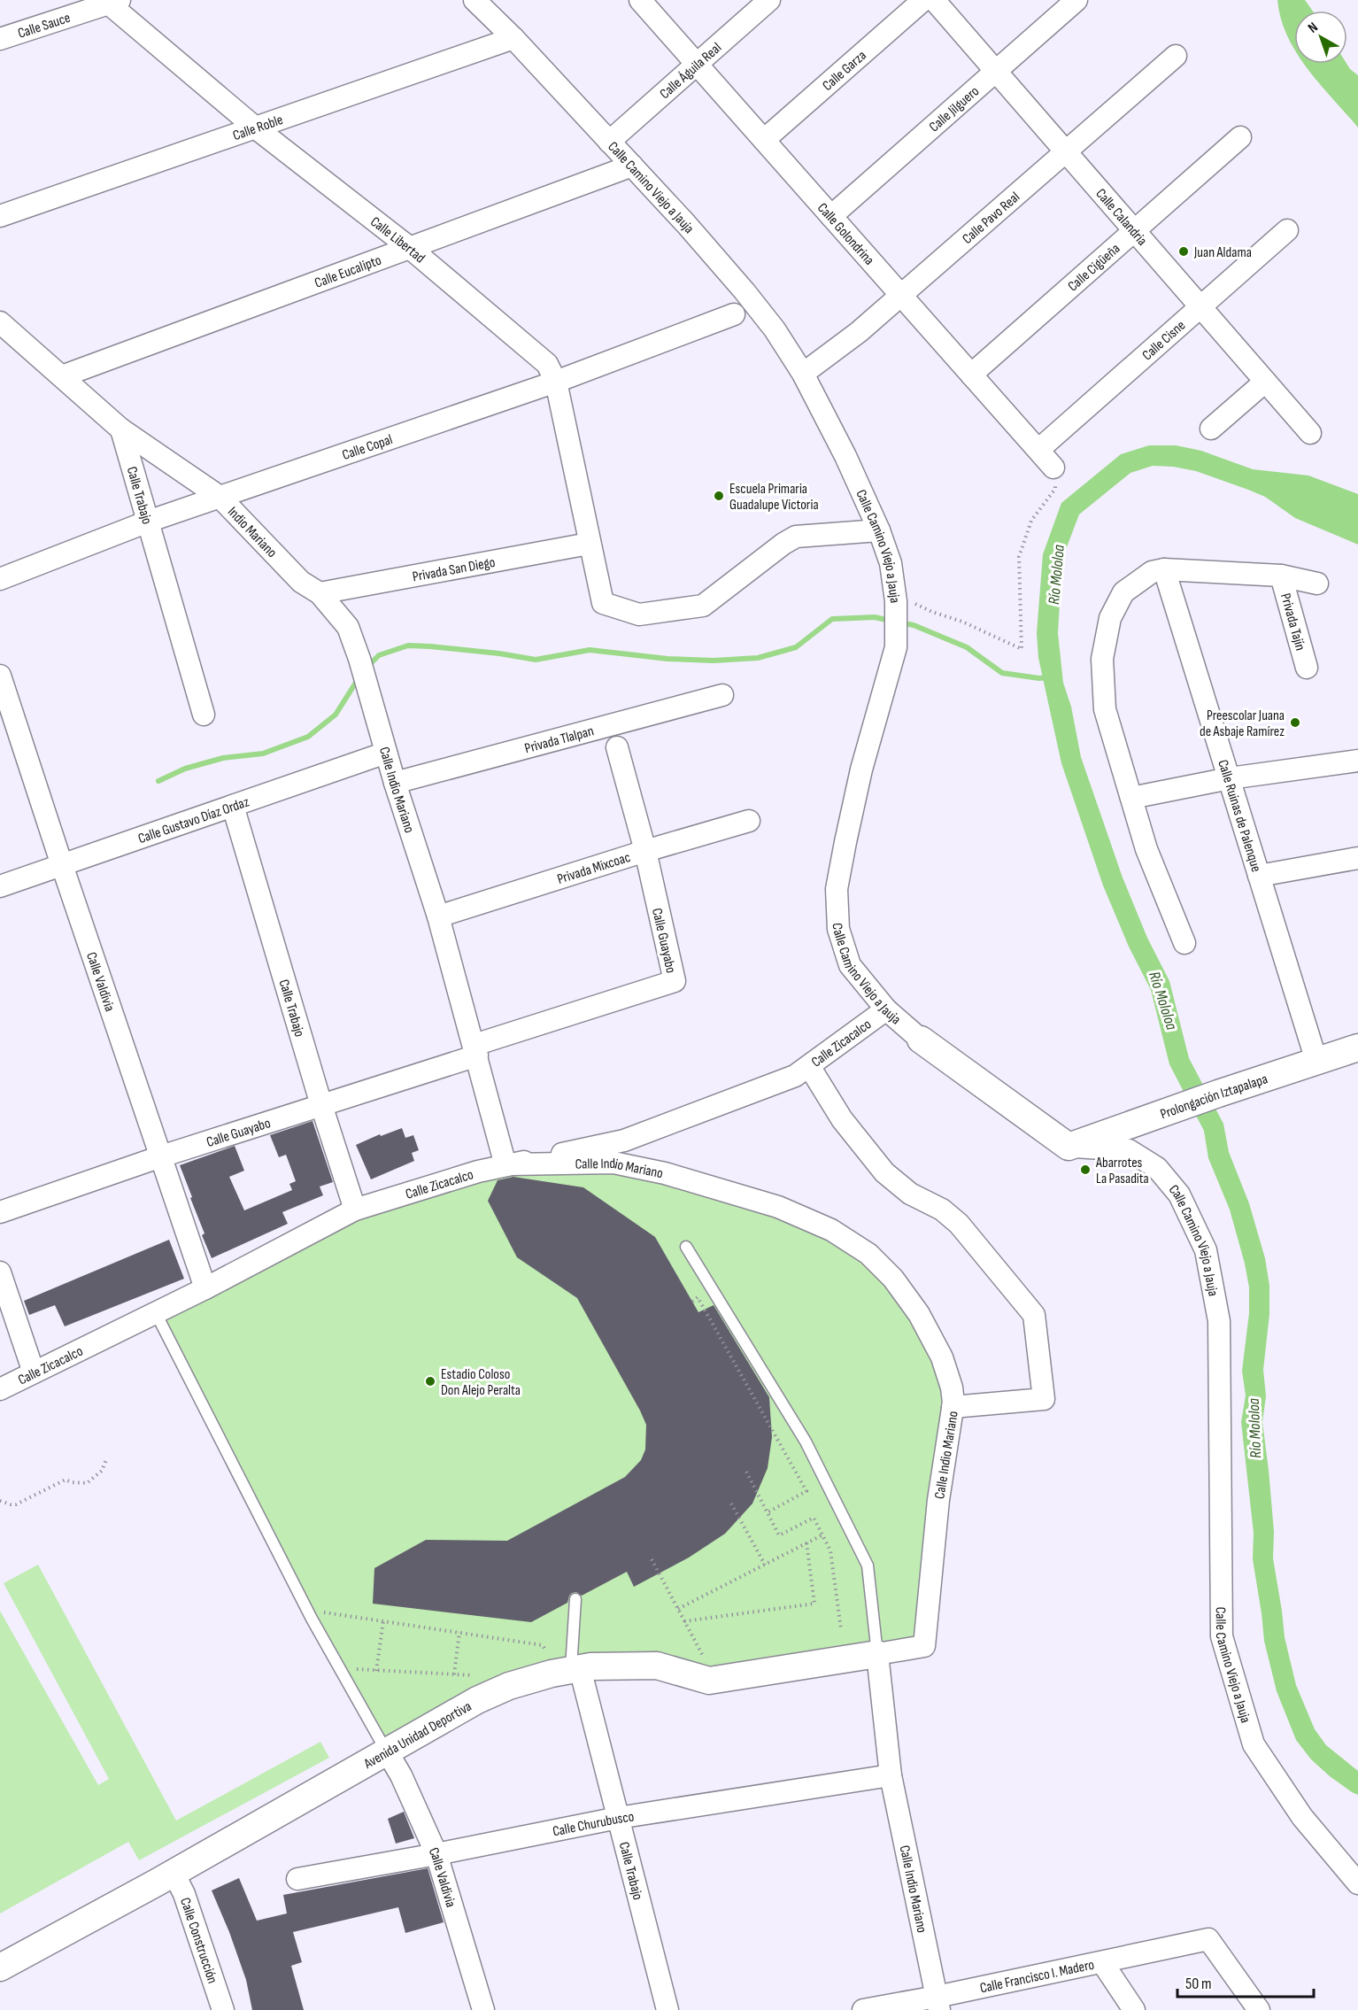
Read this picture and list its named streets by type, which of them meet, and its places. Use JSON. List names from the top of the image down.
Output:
{
  "streets": {
    "street": [
      "Calle Sauce",
      "Calle Garza",
      "Calle Águila Real",
      "Calle Jilguero",
      "Calle Roble",
      "Calle Camino Viejo a Jauja",
      "Calle Pavo Real",
      "Calle Calandria",
      "Calle Golondrina",
      "Calle Libertad",
      "Calle Cigüeña",
      "Calle Eucalipto",
      "Calle Cisne",
      "Calle Copal",
      "Calle Trabajo",
      "Indio Mariano",
      "Privada San Diego",
      "Privada Tajín",
      "Privada Tlalpan",
      "Calle Indio Mariano",
      "Calle Ruinas de Palenque",
      "Calle Gustavo Díaz Ordaz",
      "Privada Mixcoac",
      "Calle Guayabo",
      "Calle Valdivia",
      "Calle Zicacalco",
      "Prolongación Iztapalapa",
      "Avenida Unidad Deportiva",
      "Calle Churubusco",
      "Calle Construcción",
      "Calle Francisco I. Madero"
    ]
  },
  "crossings": [
    ["Calle Sauce", "Calle Libertad"],
    ["Calle Garza", "Calle Golondrina"],
    ["Calle Águila Real", "Calle Camino Viejo a Jauja"],
    ["Calle Águila Real", "Calle Golondrina"],
    ["Calle Jilguero", "Calle Calandria"],
    ["Calle Jilguero", "Calle Golondrina"],
    ["Calle Roble", "Calle Camino Viejo a Jauja"],
    ["Calle Roble", "Calle Libertad"],
    ["Calle Camino Viejo a Jauja", "Calle Pavo Real"],
    ["Calle Camino Viejo a Jauja", "Calle Libertad"],
    ["Calle Camino Viejo a Jauja", "Calle Eucalipto"],
    ["Calle Camino Viejo a Jauja", "Calle Zicacalco"],
    ["Calle Camino Viejo a Jauja", "Prolongación Iztapalapa"],
    ["Calle Pavo Real", "Calle Calandria"],
    ["Calle Pavo Real", "Calle Golondrina"],
    ["Calle Calandria", "Calle Cigüeña"],
    ["Calle Calandria", "Calle Cisne"],
    ["Calle Golondrina", "Calle Cigüeña"],
    ["Calle Golondrina", "Calle Cisne"],
    ["Calle Libertad", "Calle Eucalipto"],
    ["Calle Libertad", "Calle Copal"],
    ["Calle Libertad", "Privada San Diego"],
    ["Calle Copal", "Calle Trabajo"],
    ["Calle Copal", "Indio Mariano"],
    ["Calle Trabajo", "Indio Mariano"],
    ["Calle Trabajo", "Calle Gustavo Díaz Ordaz"],
    ["Calle Trabajo", "Calle Guayabo"],
    ["Calle Trabajo", "Calle Zicacalco"],
    ["Calle Trabajo", "Avenida Unidad Deportiva"],
    ["Calle Trabajo", "Calle Churubusco"],
    ["Indio Mariano", "Privada San Diego"],
    ["Indio Mariano", "Calle Indio Mariano"],
    ["Privada Tlalpan", "Calle Indio Mariano"],
    ["Calle Indio Mariano", "Calle Gustavo Díaz Ordaz"],
    ["Calle Indio Mariano", "Privada Mixcoac"],
    ["Calle Indio Mariano", "Calle Guayabo"],
    ["Calle Indio Mariano", "Calle Zicacalco"],
    ["Calle Indio Mariano", "Avenida Unidad Deportiva"],
    ["Calle Indio Mariano", "Calle Churubusco"],
    ["Calle Indio Mariano", "Calle Francisco I. Madero"],
    ["Calle Ruinas de Palenque", "Prolongación Iztapalapa"],
    ["Calle Gustavo Díaz Ordaz", "Calle Valdivia"],
    ["Privada Mixcoac", "Calle Guayabo"],
    ["Calle Guayabo", "Calle Valdivia"],
    ["Calle Valdivia", "Calle Zicacalco"],
    ["Calle Valdivia", "Avenida Unidad Deportiva"],
    ["Calle Valdivia", "Calle Churubusco"],
    ["Avenida Unidad Deportiva", "Calle Construcción"]
  ],
  "water": ["Río Mololoa"],
  "places": [
    "Juan Aldama",
    "Escuela Primaria Guadalupe Victoria",
    "Preescolar Juana de Asbaje Ramírez",
    "Abarrotes La Pasadita",
    "Estadio Coloso Don Alejo Peralta"
  ],
  "scale_bar": "50 m",
  "north": "top left"
}
